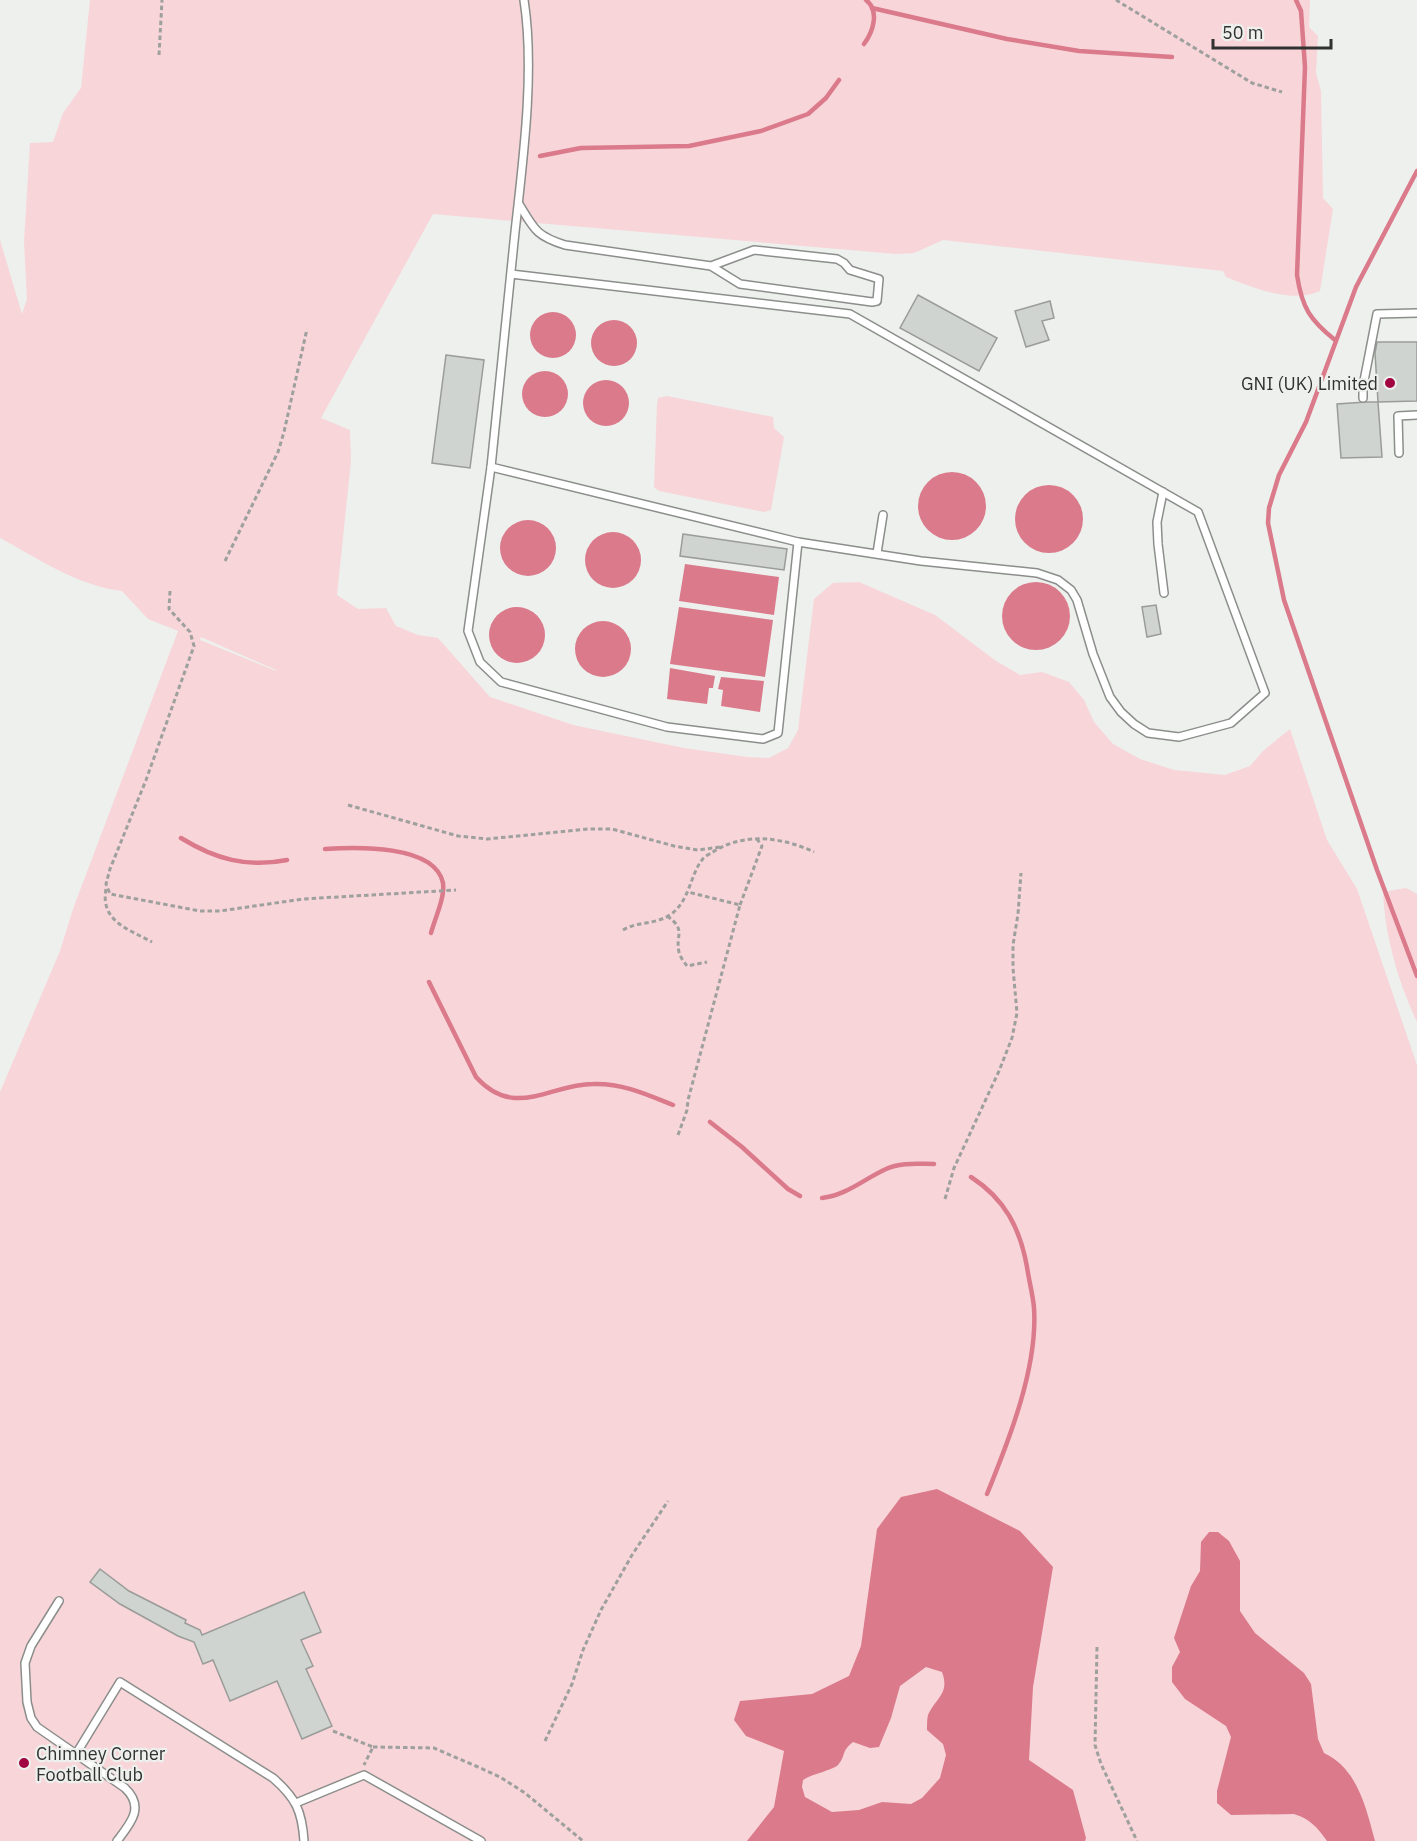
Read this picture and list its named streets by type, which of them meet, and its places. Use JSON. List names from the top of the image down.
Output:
{
  "places": ["GNI (UK) Limited", "Chimney Corner Football Club"],
  "scale_bar": "50 m"
}
